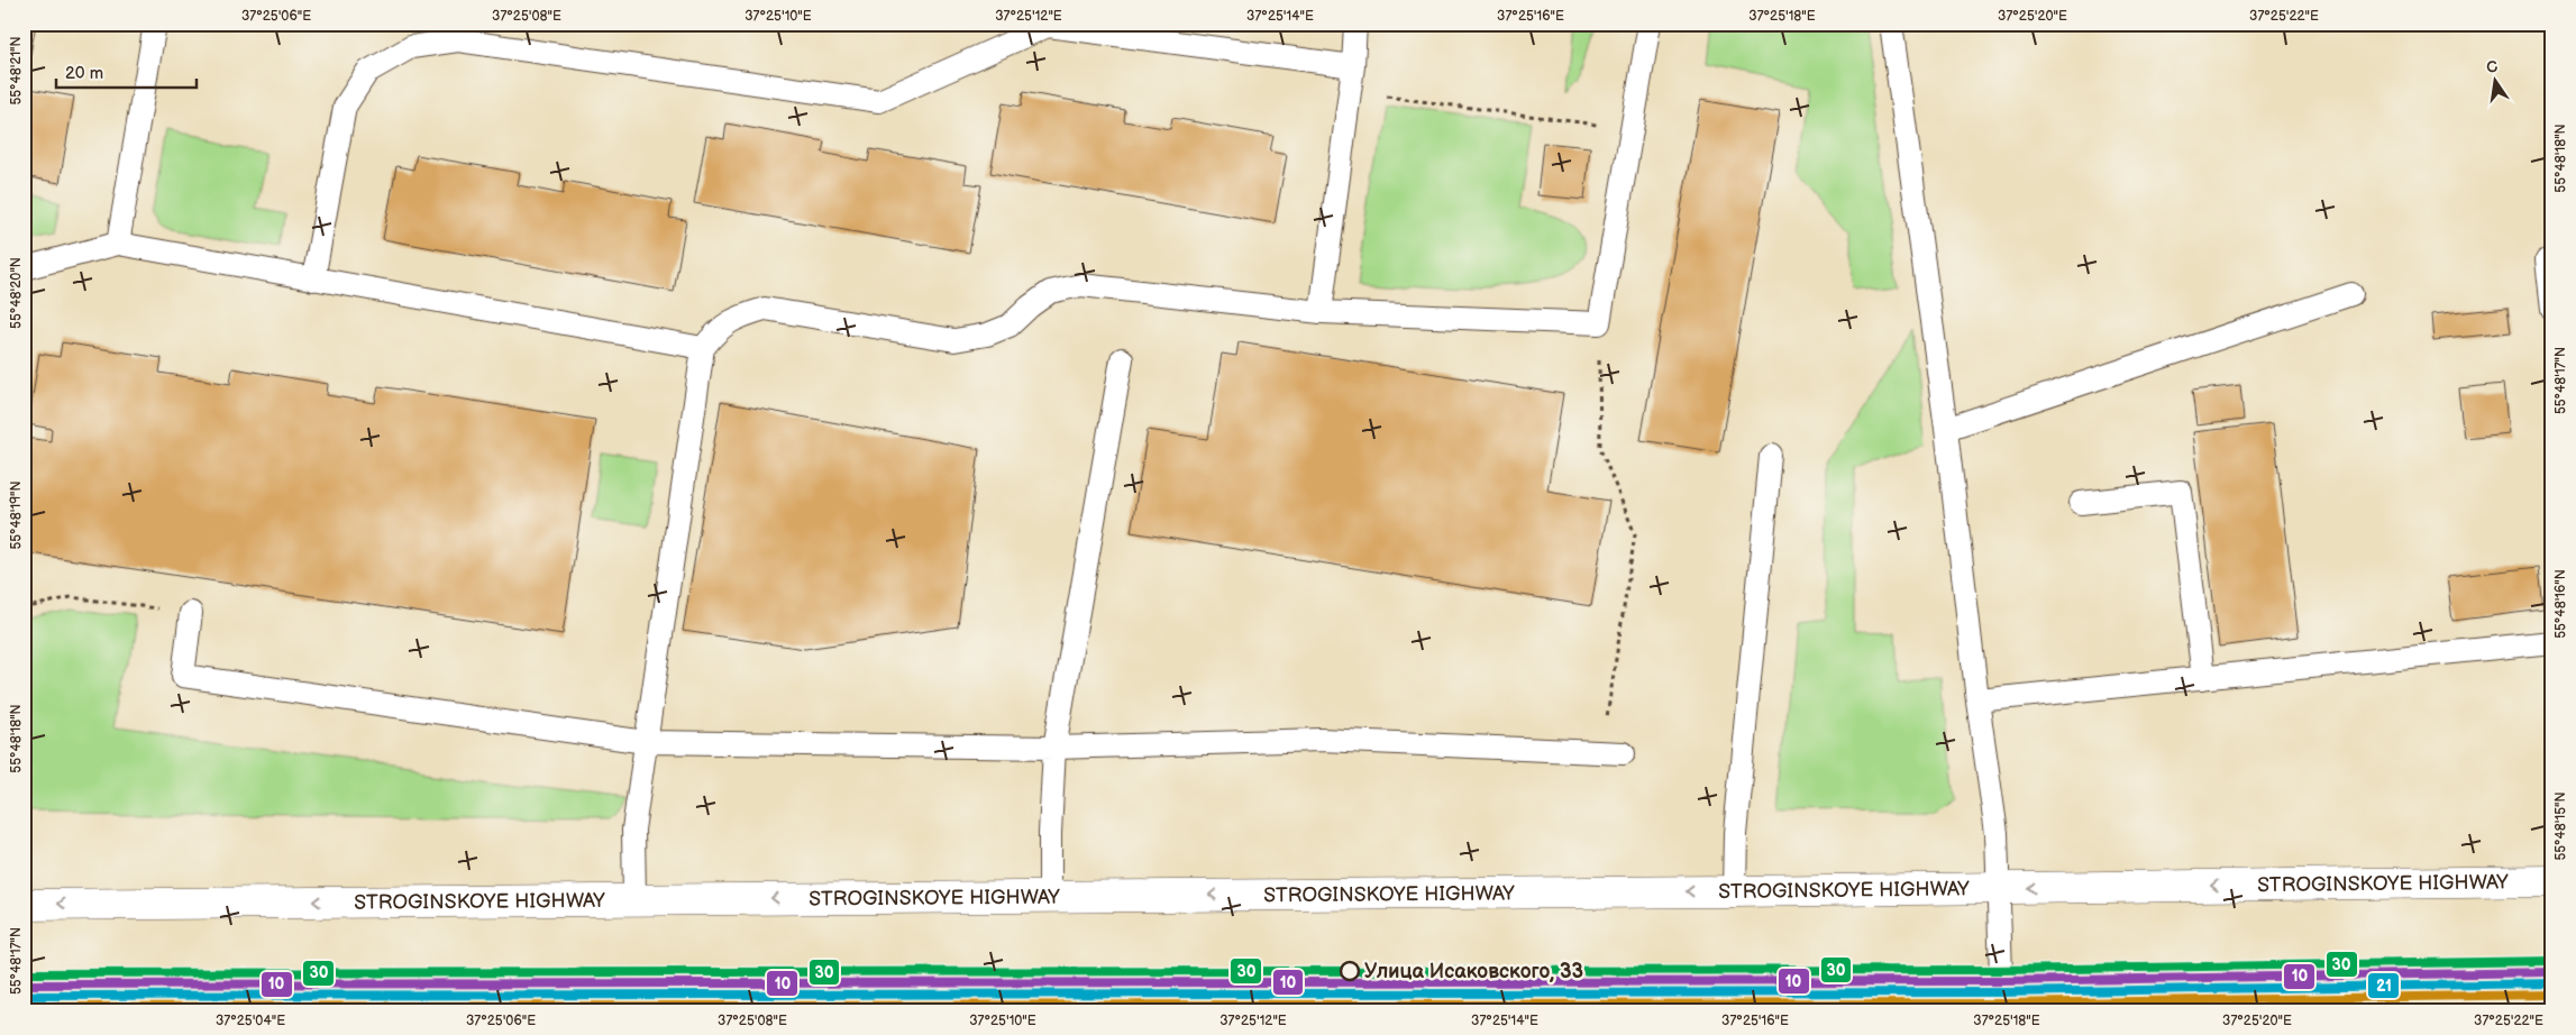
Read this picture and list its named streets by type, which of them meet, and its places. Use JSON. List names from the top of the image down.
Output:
{
  "streets": {
    "main road": ["STROGINSKOYE HIGHWAY"]
  },
  "one_way": ["STROGINSKOYE HIGHWAY"],
  "places": ["Улица Исаковского, 33"],
  "lines": ["transit line 30", "transit line 10", "transit line 21"],
  "scale_bar": "20 m",
  "north": "top",
  "coordinates": [
    "37°25'06\"E",
    "37°25'08\"E",
    "37°25'10\"E",
    "37°25'12\"E",
    "37°25'14\"E",
    "37°25'16\"E",
    "37°25'18\"E",
    "37°25'20\"E",
    "37°25'22\"E",
    "55°48'21\"N",
    "55°48'18\"N",
    "55°48'20\"N",
    "55°48'17\"N",
    "55°48'19\"N",
    "55°48'16\"N",
    "55°48'15\"N",
    "37°25'04\"E"
  ]
}
